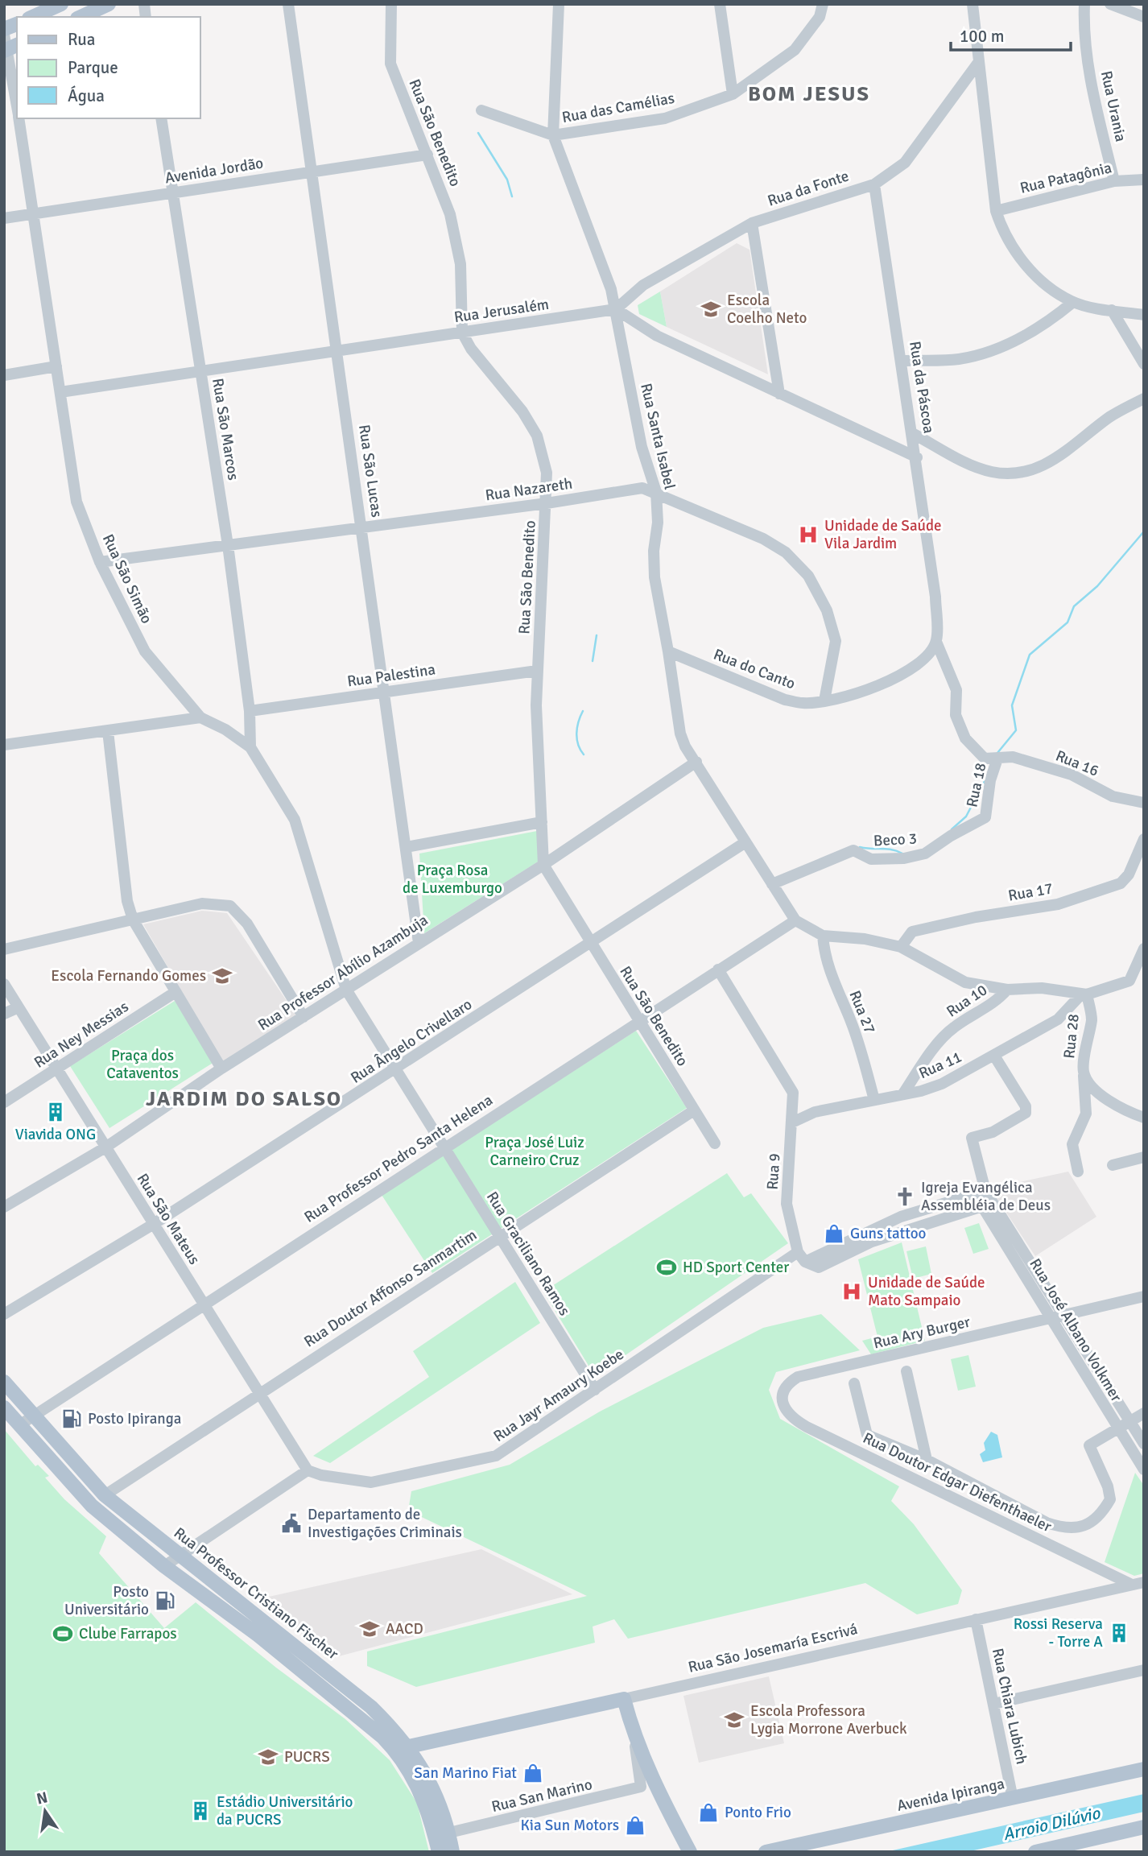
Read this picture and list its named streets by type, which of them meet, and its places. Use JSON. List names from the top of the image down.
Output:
{
  "streets": {
    "main road": ["Rua Professor Cristiano Fischer", "Rua São Josemaría Escrivá", "Avenida Ipiranga"],
    "street": [
      "Rua Urania",
      "Rua das Camélias",
      "Rua São Benedito",
      "Avenida Jordão",
      "Rua Patagônia",
      "Rua da Fonte",
      "Rua Jerusalém",
      "Rua da Páscoa",
      "Rua São Marcos",
      "Rua Santa Isabel",
      "Rua São Lucas",
      "Rua Nazareth",
      "Rua São Simão",
      "Rua do Canto",
      "Rua Palestina",
      "Rua 16",
      "Rua 18",
      "Beco 3",
      "Rua 17",
      "Rua Professor Abílio Azambuja",
      "Rua 10",
      "Rua 27",
      "Rua Ney Messias",
      "Rua 28",
      "Rua Ângelo Crivellaro",
      "Rua 11",
      "Rua Professor Pedro Santa Helena",
      "Rua 9",
      "Rua São Mateus",
      "Rua Graciliano Ramos",
      "Rua Doutor Affonso Sanmartim",
      "Rua José Albano Volkmer",
      "Rua Ary Burger",
      "Rua Jayr Amaury Koebe",
      "Rua Doutor Edgar Diefenthaeler",
      "Rua Chiara Lubich",
      "Rua San Marino"
    ]
  },
  "crossings": [
    ["Rua Urania", "Rua Patagônia"],
    ["Rua das Camélias", "Rua Santa Isabel"],
    ["Rua São Benedito", "Avenida Jordão"],
    ["Rua São Benedito", "Rua Jerusalém"],
    ["Rua São Benedito", "Rua Nazareth"],
    ["Rua São Benedito", "Rua Palestina"],
    ["Rua São Benedito", "Rua Professor Abílio Azambuja"],
    ["Rua São Benedito", "Rua Ângelo Crivellaro"],
    ["Rua São Benedito", "Rua Professor Pedro Santa Helena"],
    ["Rua São Benedito", "Rua Doutor Affonso Sanmartim"],
    ["Avenida Jordão", "Rua São Marcos"],
    ["Avenida Jordão", "Rua São Lucas"],
    ["Avenida Jordão", "Rua São Simão"],
    ["Rua da Fonte", "Rua Jerusalém"],
    ["Rua da Fonte", "Rua da Páscoa"],
    ["Rua da Fonte", "Rua Santa Isabel"],
    ["Rua Jerusalém", "Rua São Marcos"],
    ["Rua Jerusalém", "Rua Santa Isabel"],
    ["Rua Jerusalém", "Rua São Lucas"],
    ["Rua Jerusalém", "Rua São Simão"],
    ["Rua da Páscoa", "Rua do Canto"],
    ["Rua da Páscoa", "Rua 16"],
    ["Rua São Marcos", "Rua Nazareth"],
    ["Rua São Marcos", "Rua São Simão"],
    ["Rua São Marcos", "Rua Palestina"],
    ["Rua Santa Isabel", "Rua Nazareth"],
    ["Rua Santa Isabel", "Rua do Canto"],
    ["Rua Santa Isabel", "Beco 3"],
    ["Rua Santa Isabel", "Rua Professor Abílio Azambuja"],
    ["Rua Santa Isabel", "Rua Ângelo Crivellaro"],
    ["Rua Santa Isabel", "Rua Professor Pedro Santa Helena"],
    ["Rua São Lucas", "Rua Nazareth"],
    ["Rua São Lucas", "Rua Palestina"],
    ["Rua São Lucas", "Rua Professor Abílio Azambuja"],
    ["Rua Nazareth", "Rua São Simão"],
    ["Rua Nazareth", "Rua do Canto"],
    ["Rua São Simão", "Rua Professor Abílio Azambuja"],
    ["Rua São Simão", "Rua Graciliano Ramos"],
    ["Rua do Canto", "Rua 16"],
    ["Rua 16", "Rua 18"],
    ["Rua 18", "Beco 3"],
    ["Rua Professor Abílio Azambuja", "Rua São Mateus"],
    ["Rua Professor Abílio Azambuja", "Rua Graciliano Ramos"],
    ["Rua 10", "Rua 11"],
    ["Rua 27", "Rua 11"],
    ["Rua Ney Messias", "Rua São Mateus"],
    ["Rua 28", "Rua 11"],
    ["Rua Ângelo Crivellaro", "Rua São Mateus"],
    ["Rua Ângelo Crivellaro", "Rua Graciliano Ramos"],
    ["Rua 11", "Rua 9"],
    ["Rua 11", "Rua José Albano Volkmer"],
    ["Rua Professor Pedro Santa Helena", "Rua 9"],
    ["Rua Professor Pedro Santa Helena", "Rua São Mateus"],
    ["Rua Professor Pedro Santa Helena", "Rua Graciliano Ramos"],
    ["Rua Professor Pedro Santa Helena", "Rua Professor Cristiano Fischer"],
    ["Rua 9", "Rua Jayr Amaury Koebe"],
    ["Rua São Mateus", "Rua Doutor Affonso Sanmartim"],
    ["Rua São Mateus", "Rua Jayr Amaury Koebe"],
    ["Rua Graciliano Ramos", "Rua Doutor Affonso Sanmartim"],
    ["Rua Graciliano Ramos", "Rua Jayr Amaury Koebe"],
    ["Rua Doutor Affonso Sanmartim", "Rua Professor Cristiano Fischer"],
    ["Rua José Albano Volkmer", "Rua Ary Burger"],
    ["Rua Ary Burger", "Rua Doutor Edgar Diefenthaeler"],
    ["Rua Doutor Edgar Diefenthaeler", "Rua São Josemaría Escrivá"],
    ["Rua Professor Cristiano Fischer", "Rua São Josemaría Escrivá"],
    ["Rua Professor Cristiano Fischer", "Rua San Marino"],
    ["Rua São Josemaría Escrivá", "Rua Chiara Lubich"],
    ["Rua Chiara Lubich", "Avenida Ipiranga"]
  ],
  "districts": ["BOM JESUS", "JARDIM DO SALSO"],
  "water": ["Arroio Dilúvio"],
  "parks": ["Praça Rosa de Luxemburgo", "Praça dos Cataventos", "Praça José Luiz Carneiro Cruz"],
  "places": {
    "school or university": [
      "Escola Coelho Neto",
      "Escola Fernando Gomes",
      "AACD",
      "Escola Professora Lygia Morrone Averbuck",
      "PUCRS"
    ],
    "hospital": ["Unidade de Saúde Vila Jardim", "Unidade de Saúde Mato Sampaio"],
    "building": ["Viavida ONG", "Rossi Reserva - Torre A", "Estádio Universitário da PUCRS"],
    "church": ["Igreja Evangélica Assembléia de Deus"],
    "shop": [
      "Guns tattoo",
      "San Marino Fiat",
      "Ponto Frio",
      "Kia Sun Motors"
    ],
    "sports": ["HD Sport Center", "Clube Farrapos"],
    "fuel station": ["Posto Ipiranga", "Posto Universitário"],
    "public building": ["Departamento de Investigações Criminais"]
  },
  "legend": ["Rua", "Parque", "Água"],
  "scale_bar": "100 m",
  "north": "top"
}
